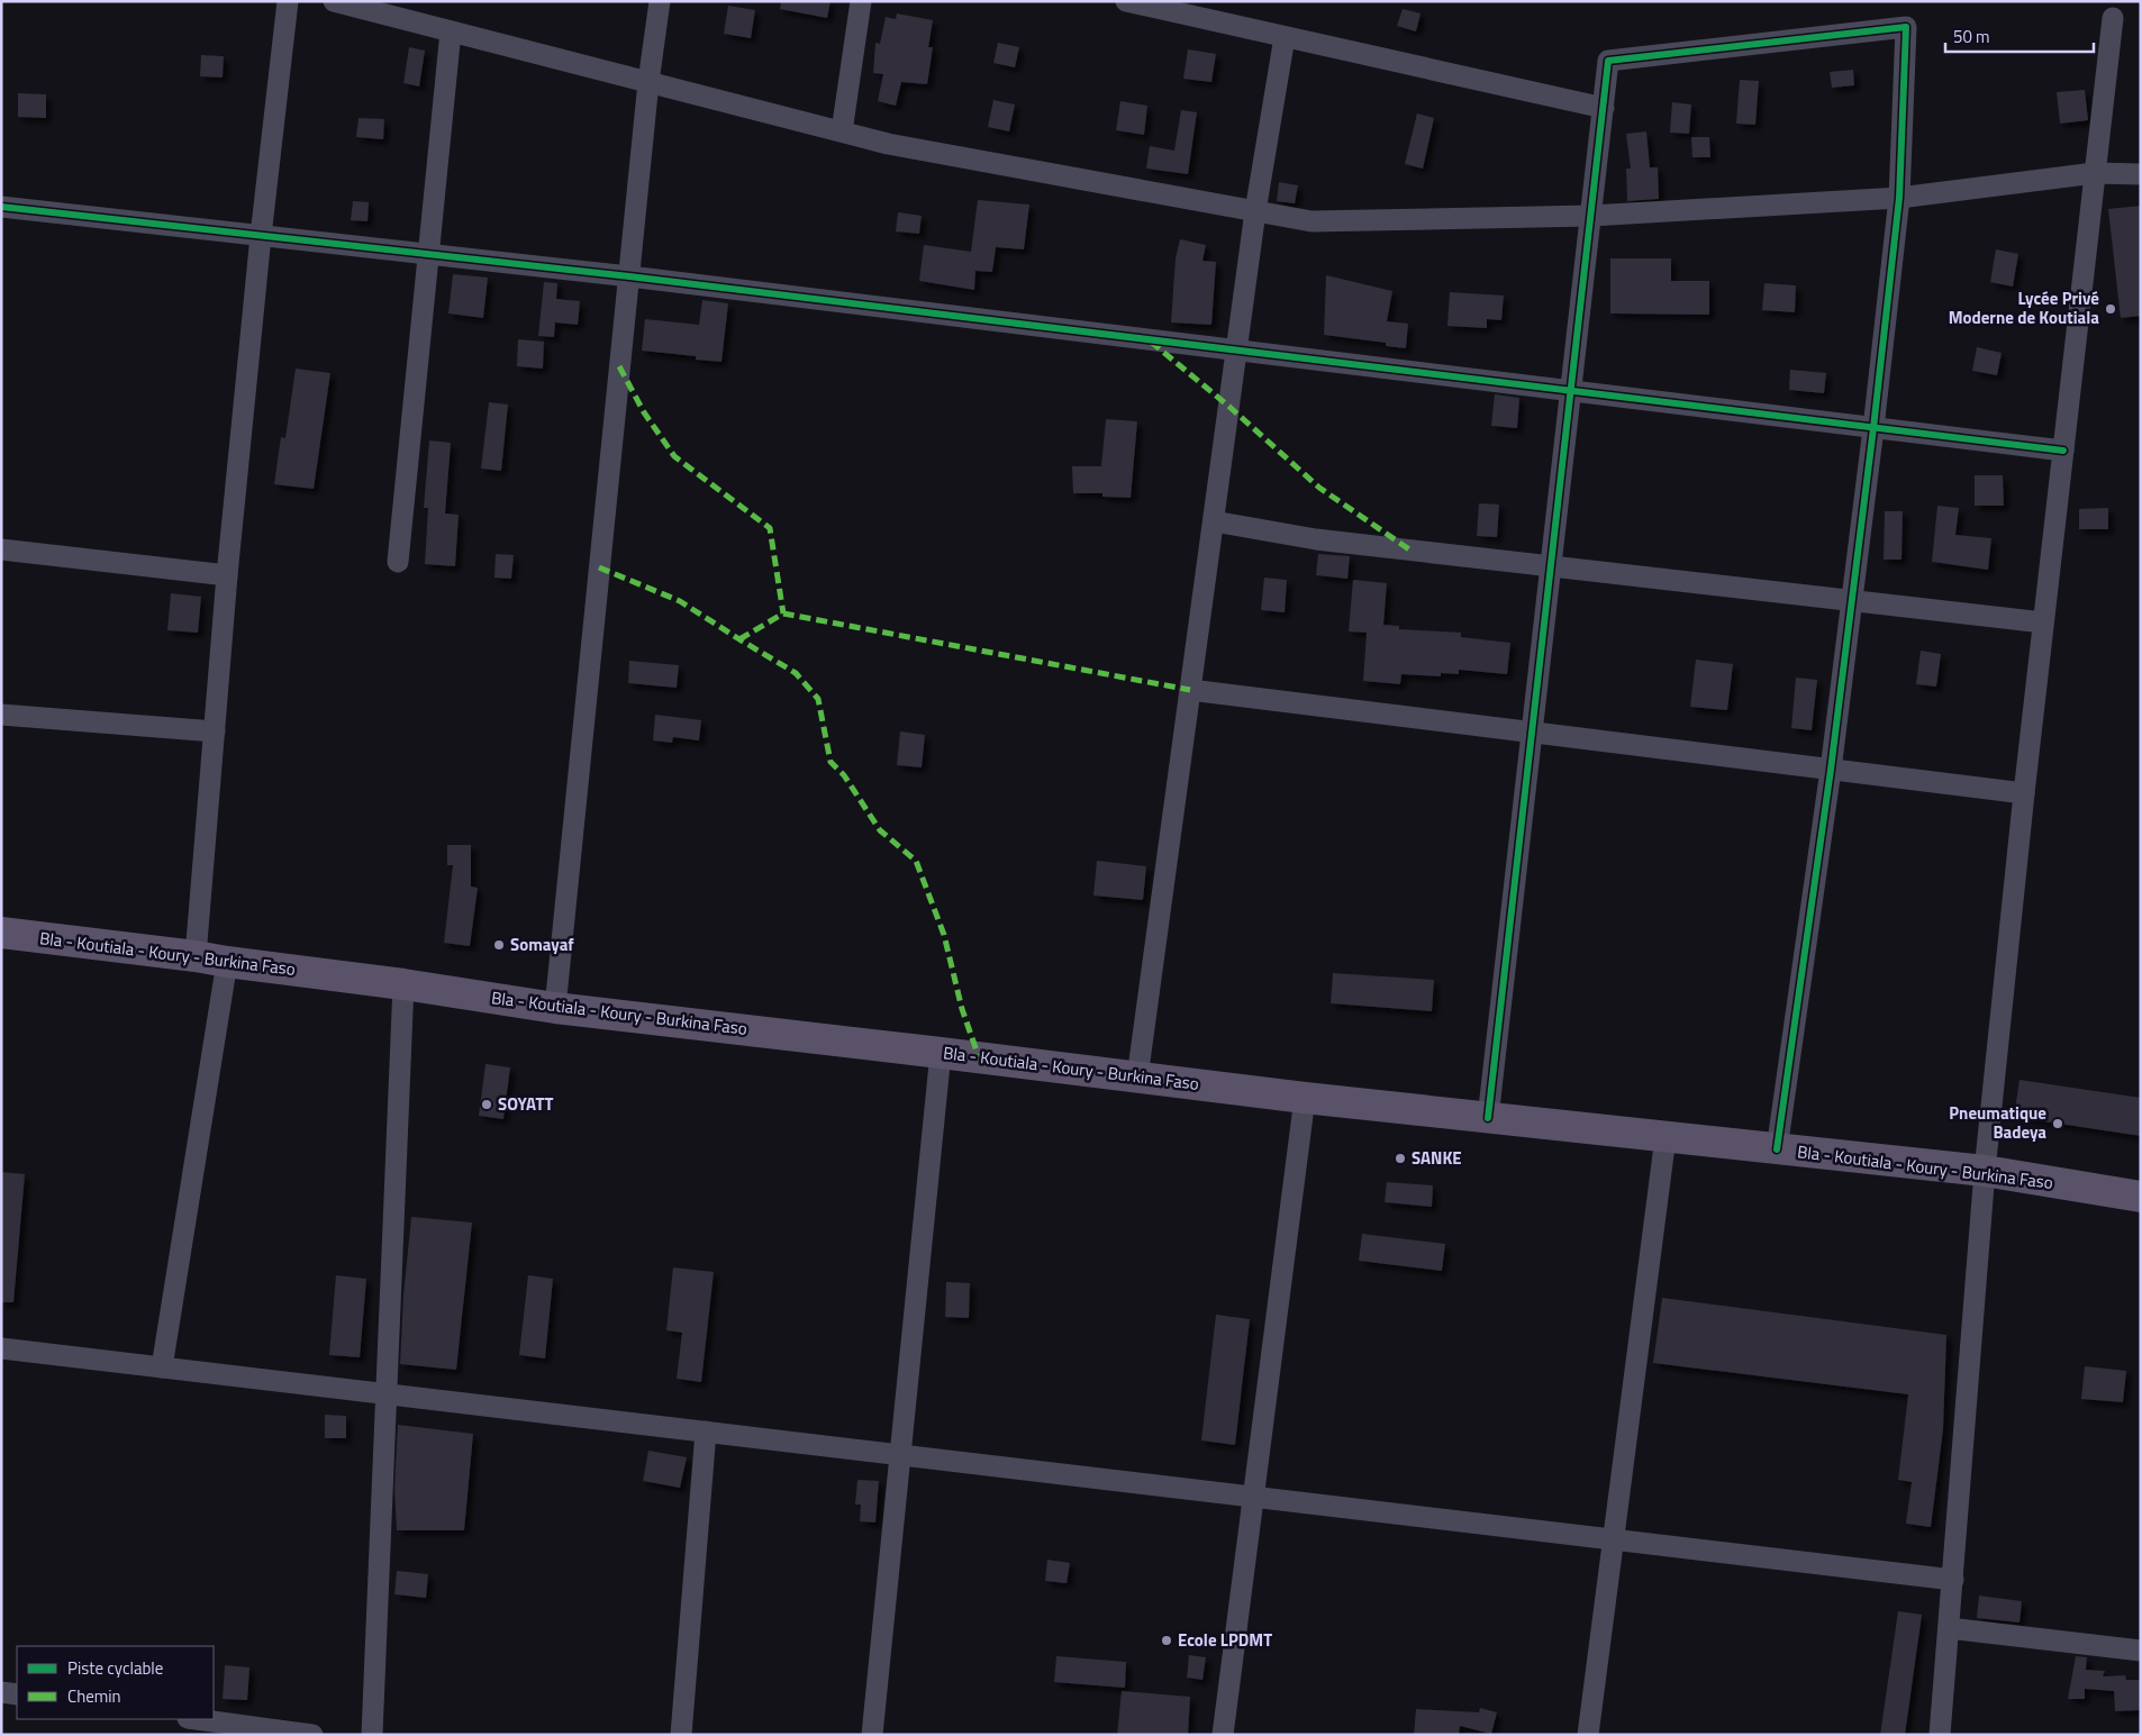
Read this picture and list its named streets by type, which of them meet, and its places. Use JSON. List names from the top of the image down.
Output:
{
  "streets": {
    "main road": ["Bla - Koutiala - Koury - Burkina Faso"]
  },
  "places": [
    "Lycée Privé Moderne de Koutiala",
    "Somayaf",
    "SOYATT",
    "Pneumatique Badeya",
    "SANKE",
    "Ecole LPDMT"
  ],
  "legend": ["Piste cyclable", "Chemin"],
  "scale_bar": "50 m"
}
